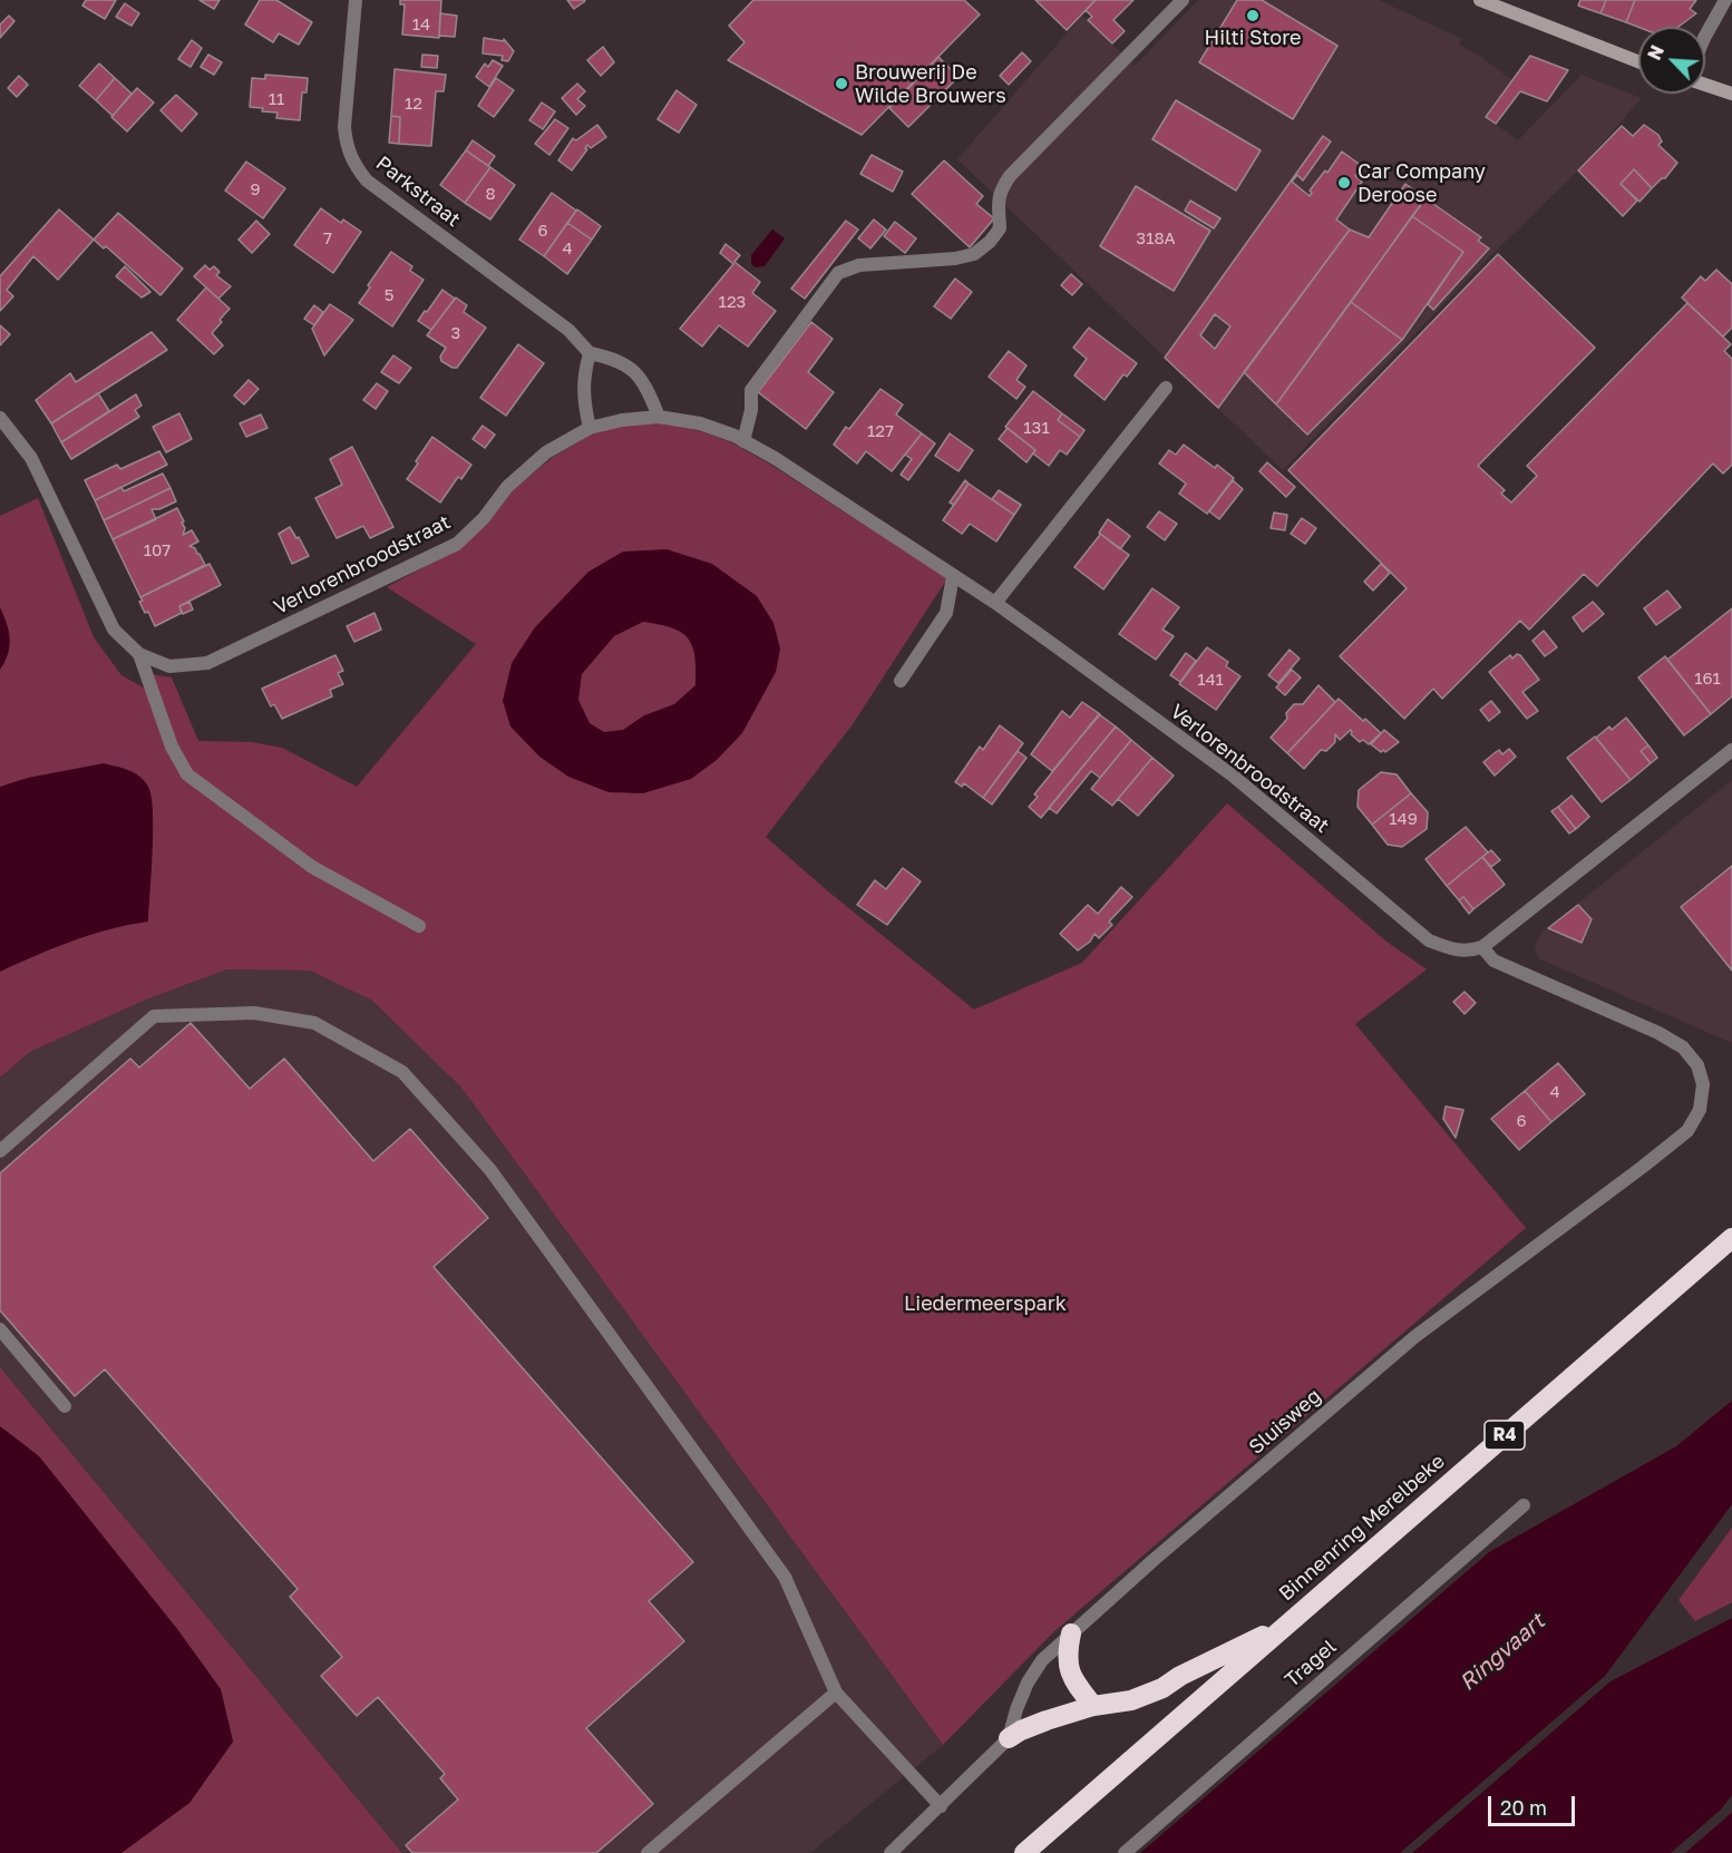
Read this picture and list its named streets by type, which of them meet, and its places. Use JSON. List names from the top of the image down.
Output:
{
  "streets": {
    "highway": ["R4", "Binnenring Merelbeke"],
    "street": [
      "Parkstraat",
      "Verlorenbroodstraat",
      "Sluisweg",
      "Tragel"
    ]
  },
  "crossings": [
    ["Verlorenbroodstraat", "Sluisweg"],
    ["Sluisweg", "R4"],
    ["R4", "Binnenring Merelbeke"]
  ],
  "water": ["Ringvaart"],
  "parks": ["Liedermeerspark"],
  "places": ["Hilti Store", "Brouwerij De Wilde Brouwers", "Car Company Deroose"],
  "house_numbers": [
    "14",
    "11",
    "12",
    "9",
    "8",
    "6",
    "7",
    "318A",
    "4",
    "5",
    "123",
    "3",
    "131",
    "127",
    "107",
    "161",
    "141",
    "149",
    "4",
    "6"
  ],
  "scale_bar": "20 m",
  "north": "top left"
}
